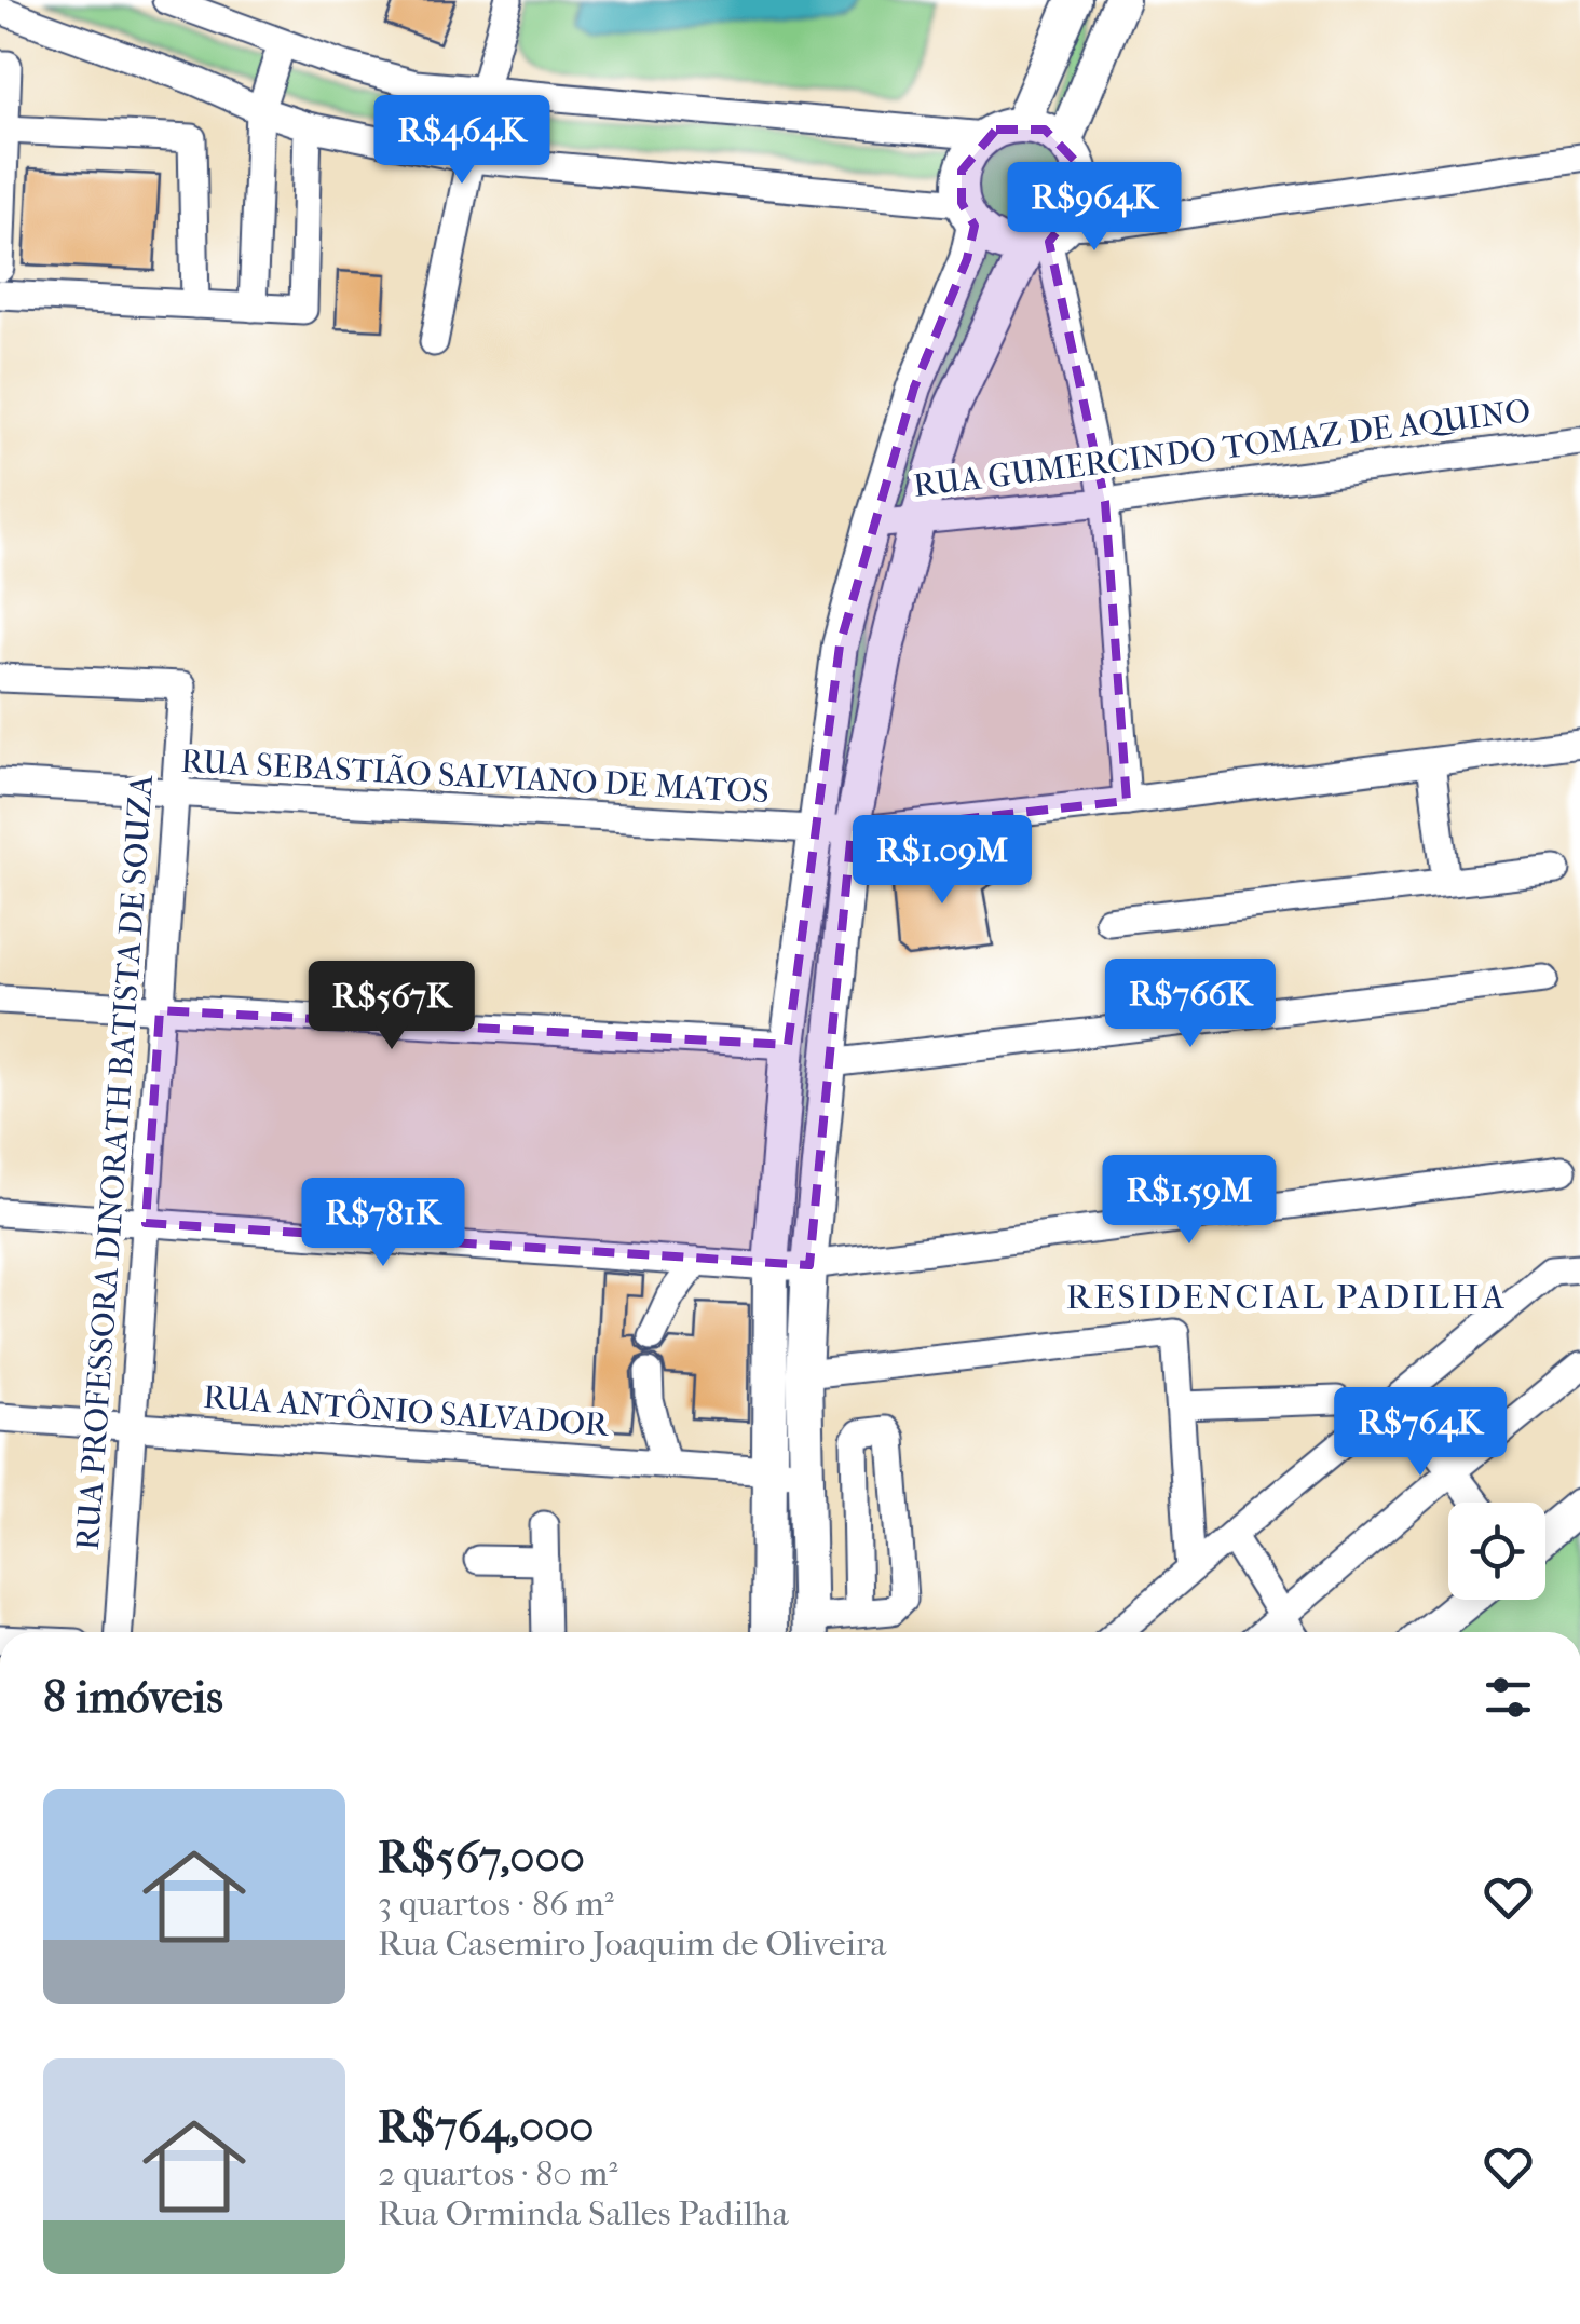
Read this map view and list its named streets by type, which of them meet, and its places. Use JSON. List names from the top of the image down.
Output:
{
  "streets": {
    "street": [
      "RUA GUMERCINDO TOMAZ DE AQUINO",
      "RUA SEBASTIÃO SALVIANO DE MATOS",
      "RUA PROFESSORA DINORATH BATISTA DE SOUZA",
      "RUA ANTÔNIO SALVADOR"
    ]
  },
  "crossings": [
    ["RUA SEBASTIÃO SALVIANO DE MATOS", "RUA PROFESSORA DINORATH BATISTA DE SOUZA"],
    ["RUA PROFESSORA DINORATH BATISTA DE SOUZA", "RUA ANTÔNIO SALVADOR"]
  ],
  "districts": ["RESIDENCIAL PADILHA"],
  "page": {
    "price": [
      "R$464K",
      "R$964K",
      "R$1.09M",
      "R$766K",
      "R$567K",
      "R$1.59M",
      "R$781K",
      "R$764K"
    ],
    "heading": "8 imóveis",
    "list": [
      {
        "name": "R$567,000",
        "note": "3 quartos · 86 m² · Rua Casemiro Joaquim de Oliveira"
      },
      {
        "name": "R$764,000",
        "note": "2 quartos · 80 m² · Rua Orminda Salles Padilha"
      }
    ]
  }
}
